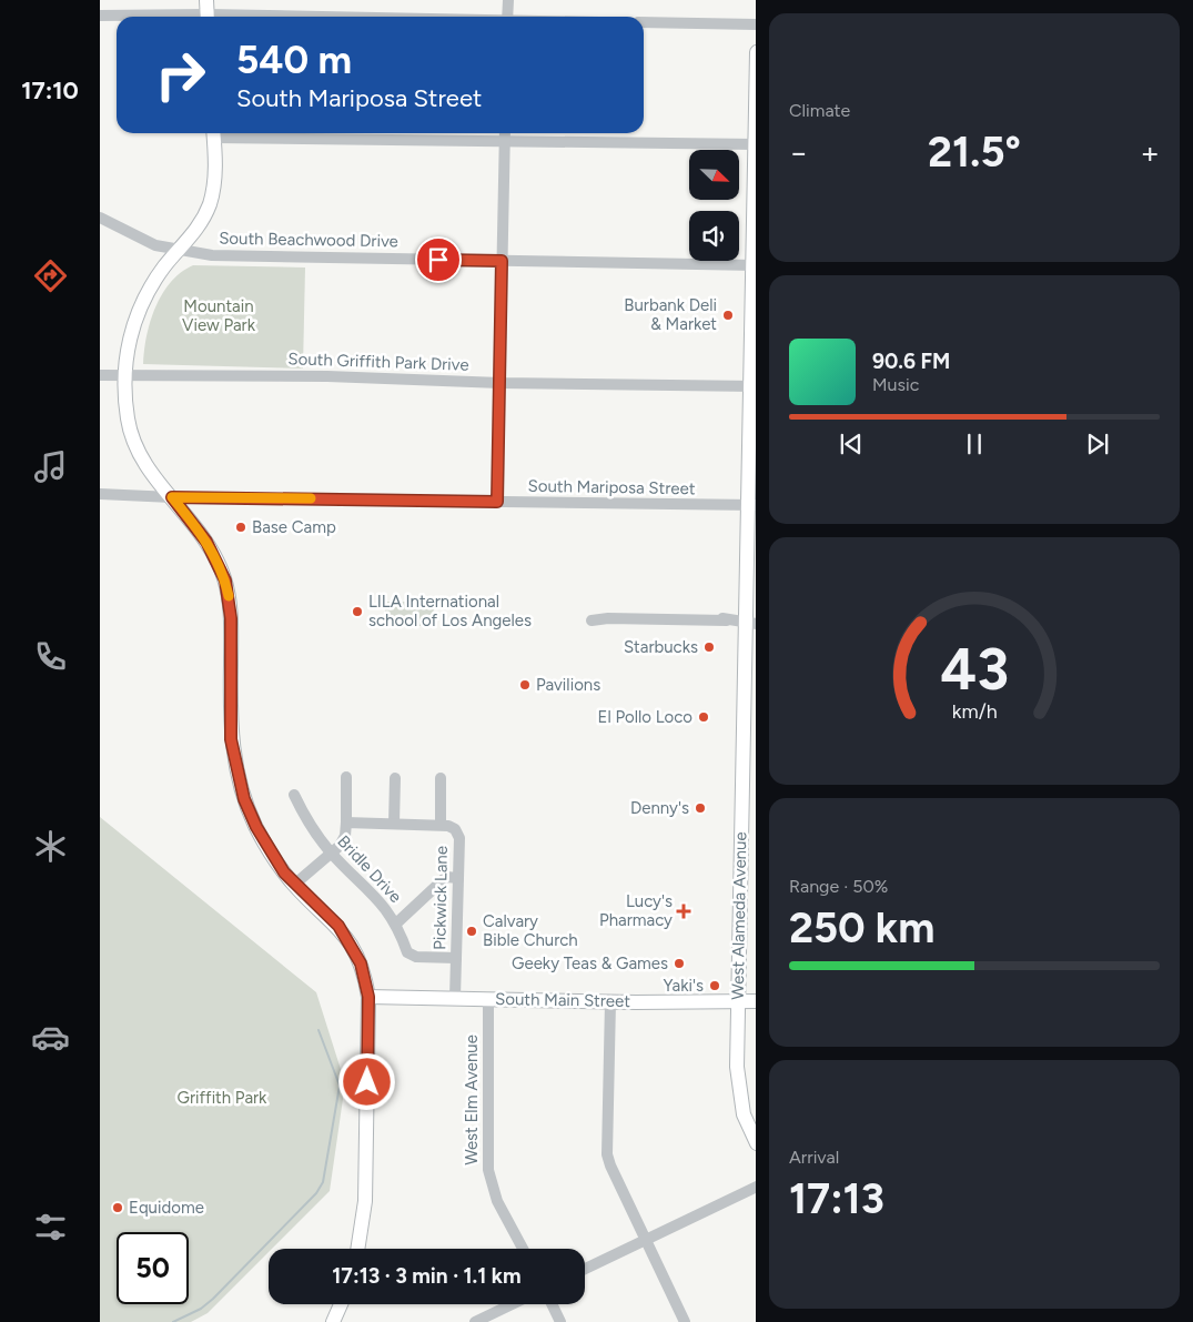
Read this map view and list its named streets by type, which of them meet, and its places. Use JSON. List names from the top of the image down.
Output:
{
  "streets": {
    "main road": ["West Alameda Avenue", "South Main Street"],
    "street": [
      "South Beachwood Drive",
      "South Griffith Park Drive",
      "South Mariposa Street",
      "Bridle Drive",
      "Pickwick Lane",
      "West Elm Avenue"
    ]
  },
  "crossings": [
    ["South Beachwood Drive", "West Alameda Avenue"],
    ["South Griffith Park Drive", "West Alameda Avenue"],
    ["South Mariposa Street", "West Alameda Avenue"],
    ["Bridle Drive", "Pickwick Lane"],
    ["Pickwick Lane", "South Main Street"],
    ["West Alameda Avenue", "South Main Street"],
    ["South Main Street", "West Elm Avenue"]
  ],
  "parks": ["Mountain View Park", "Griffith Park"],
  "places": {
    "other": [
      "Burbank Deli & Market",
      "Base Camp",
      "LILA International school of Los Angeles",
      "Starbucks",
      "Pavilions",
      "El Pollo Loco",
      "Denny's",
      "Calvary Bible Church",
      "Geeky Teas & Games",
      "Yaki's",
      "Equidome"
    ],
    "health": ["Lucy's Pharmacy"]
  },
  "north": "bottom right",
  "page": {
    "tabs": "17:10",
    "tile": [
      "Climate",
      ["Range · 50%", "250 km"],
      ["Arrival", "17:13"]
    ],
    "turn": ["540 m", "South Mariposa Street"],
    "heat": ["−", "21.5°", "+"],
    "song": ["90.6 FM", "Music"],
    "limit": "50",
    "trip": "17:13 · 3 min · 1.1 km",
    "gauge": ["43", "km/h"]
  }
}
